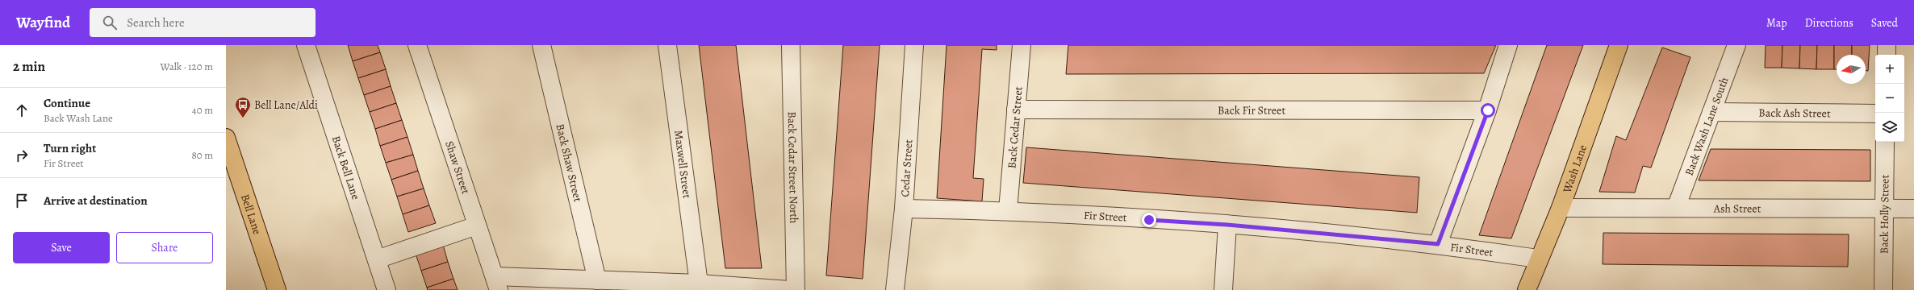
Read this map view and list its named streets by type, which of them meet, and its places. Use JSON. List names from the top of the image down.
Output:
{
  "streets": {
    "main road": ["Wash Lane", "Bell Lane"],
    "street": [
      "Back Fir Street",
      "Back Ash Street",
      "Back Wash Lane South",
      "Back Cedar Street",
      "Back Shaw Street",
      "Maxwell Street",
      "Back Bell Lane",
      "Shaw Street",
      "Back Cedar Street North",
      "Cedar Street",
      "Ash Street",
      "Back Holly Street",
      "Fir Street"
    ]
  },
  "crossings": [
    ["Back Fir Street", "Back Cedar Street"],
    ["Back Ash Street", "Back Wash Lane South"],
    ["Back Wash Lane South", "Ash Street"],
    ["Back Cedar Street", "Fir Street"],
    ["Cedar Street", "Fir Street"],
    ["Wash Lane", "Ash Street"],
    ["Wash Lane", "Fir Street"],
    ["Ash Street", "Back Holly Street"]
  ],
  "places": {
    "bus stop": ["Bell Lane/Aldi"]
  },
  "north": "left",
  "page": {
    "header": "Wayfind",
    "search": "Search here",
    "nav": ["Map", "Directions", "Saved"],
    "heading": ["2 min", "Walk · 120 m"],
    "map_buttons": ["+", "−"],
    "list": [
      ["Continue", "Back Wash Lane", "40 m"],
      ["Turn right", "Fir Street", "80 m"],
      "Arrive at destination"
    ],
    "buttons": ["Save", "Share"]
  }
}
